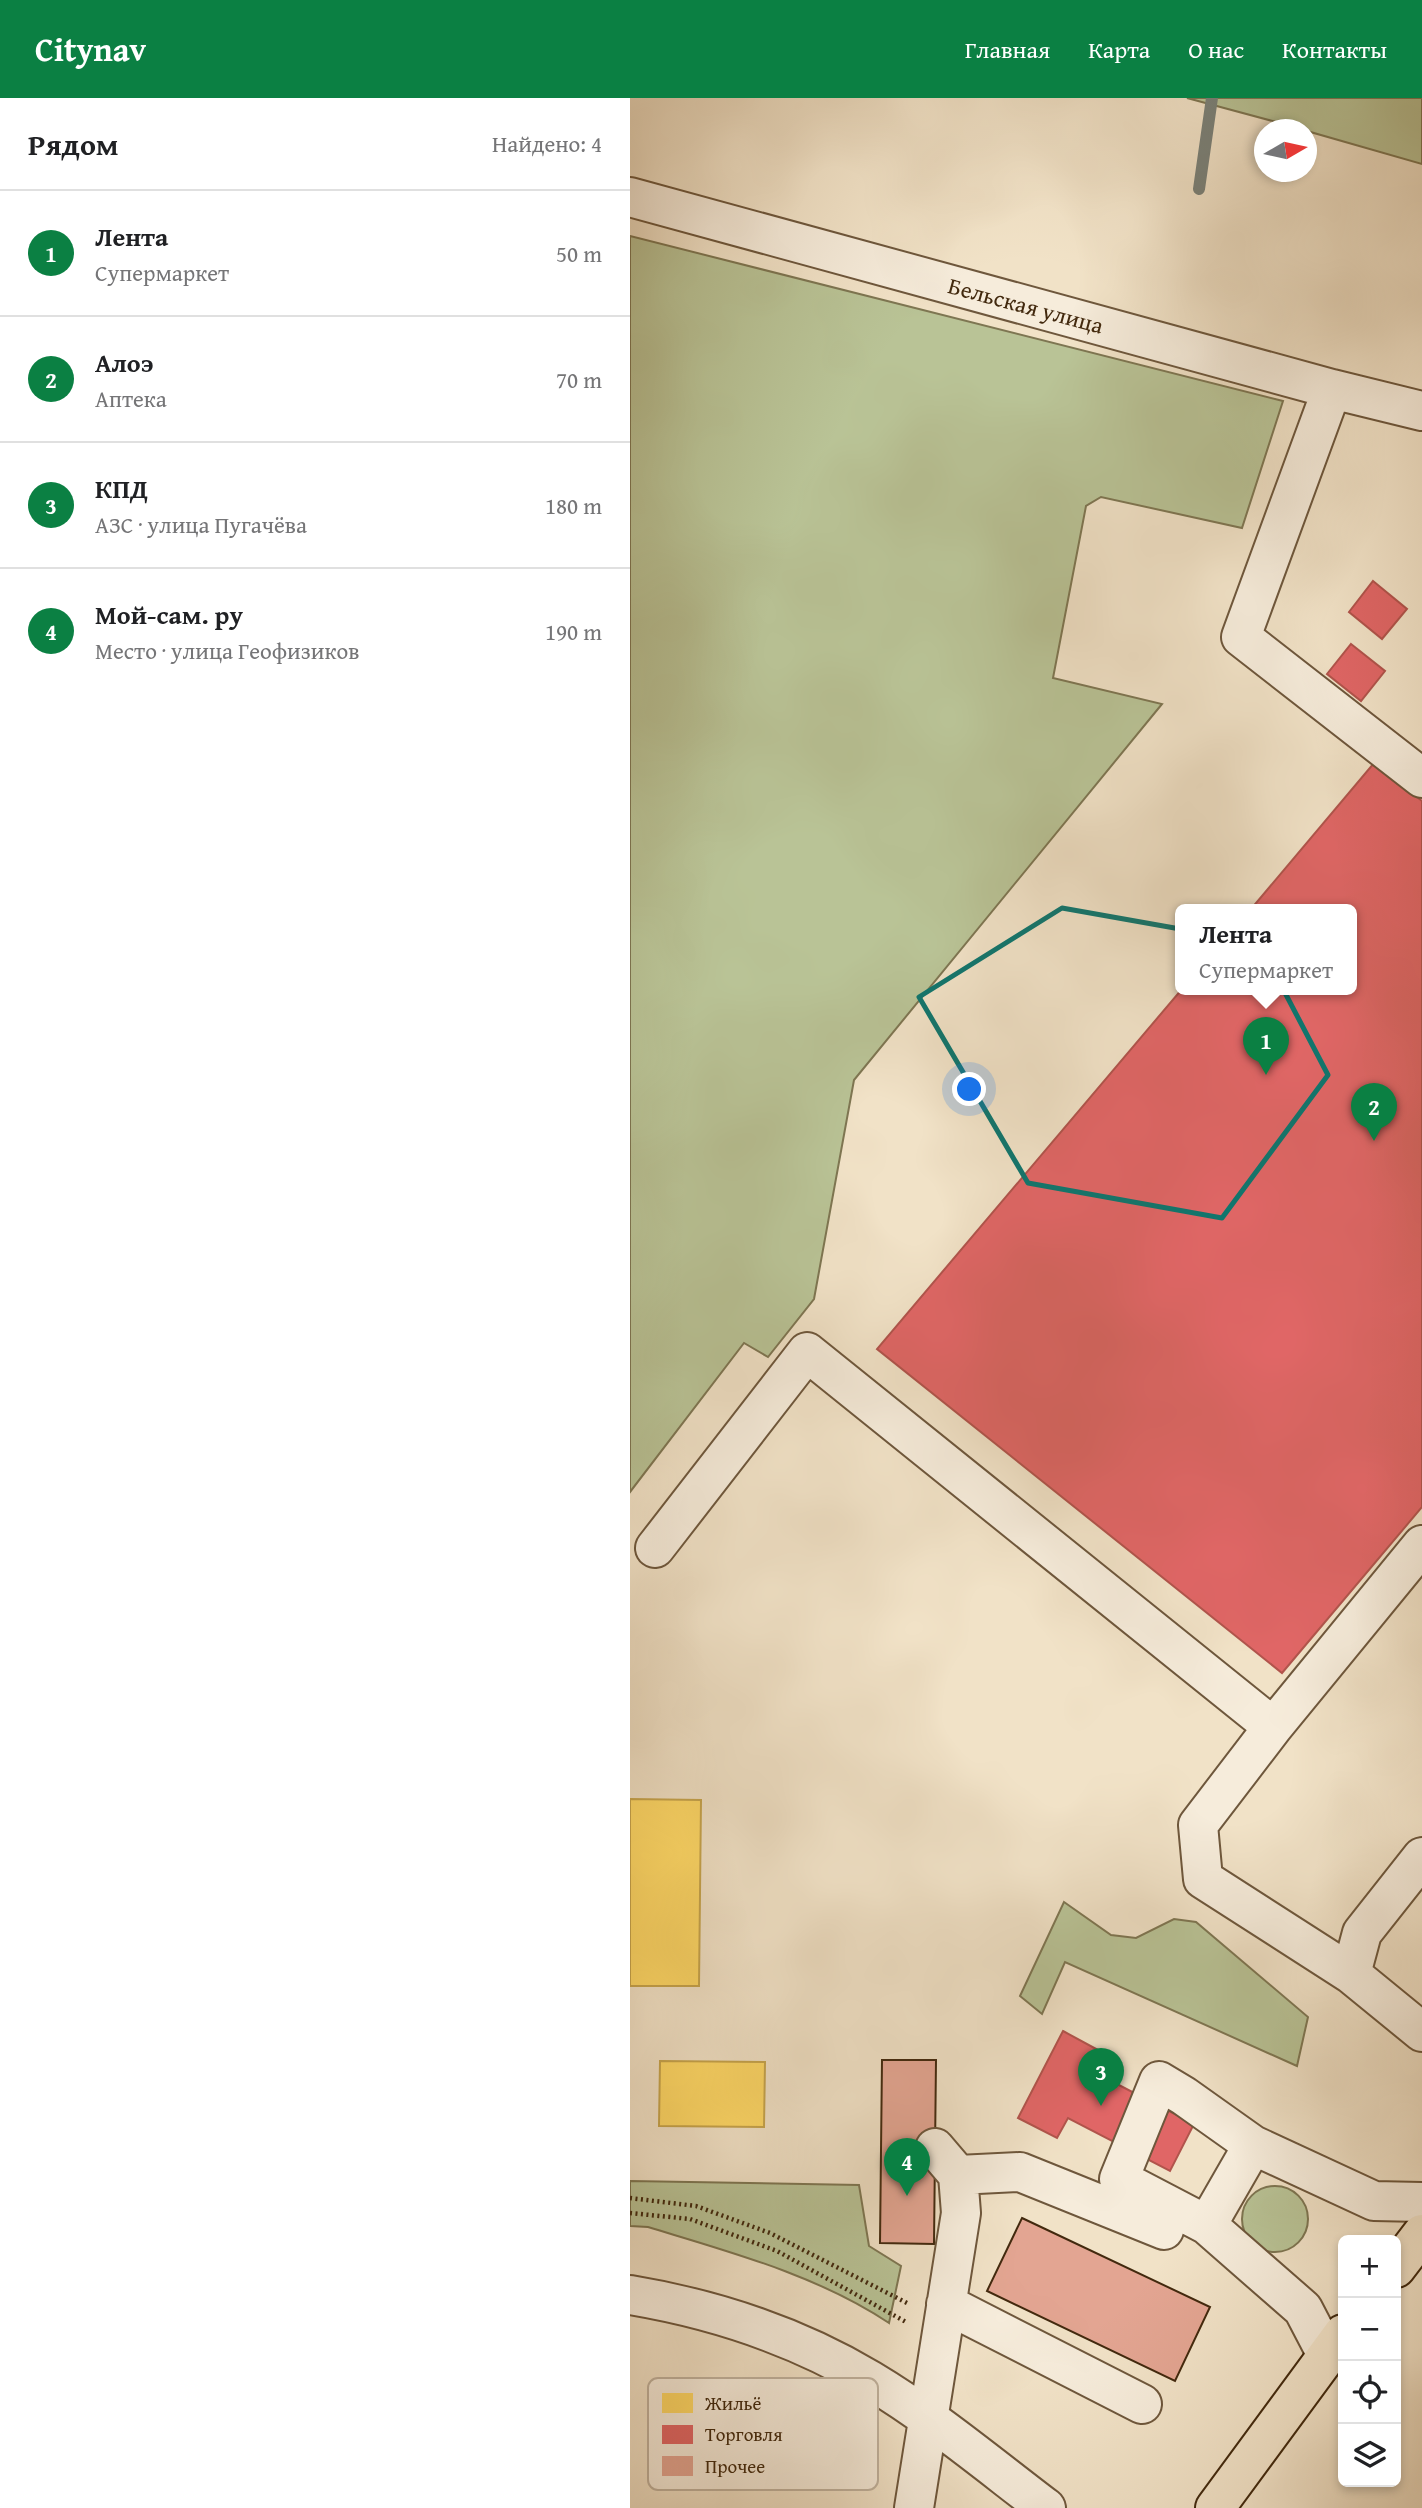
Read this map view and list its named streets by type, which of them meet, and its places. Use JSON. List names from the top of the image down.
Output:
{
  "streets": {
    "street": ["Бельская улица"]
  },
  "legend": ["Жильё", "Торговля", "Прочее"],
  "north": "right",
  "page": {
    "header": "Citynav",
    "nav": [
      "Главная",
      "Карта",
      "О нас",
      "Контакты"
    ],
    "heading": ["Рядом", "Найдено: 4"],
    "list": [
      {
        "mark": "1",
        "name": "Лента",
        "note": "Супермаркет",
        "value": "50 m"
      },
      {
        "mark": "2",
        "name": "Алоэ",
        "note": "Аптека",
        "value": "70 m"
      },
      {
        "mark": "3",
        "name": "КПД",
        "note": "АЗС · улица Пугачёва",
        "value": "180 m"
      },
      {
        "mark": "4",
        "name": "Мой-сам. ру",
        "note": "Место · улица Геофизиков",
        "value": "190 m"
      }
    ],
    "popup": ["Лента", "Супермаркет"],
    "pins": [
      "1",
      "2",
      "3",
      "4"
    ],
    "map_buttons": ["+", "−"]
  }
}
